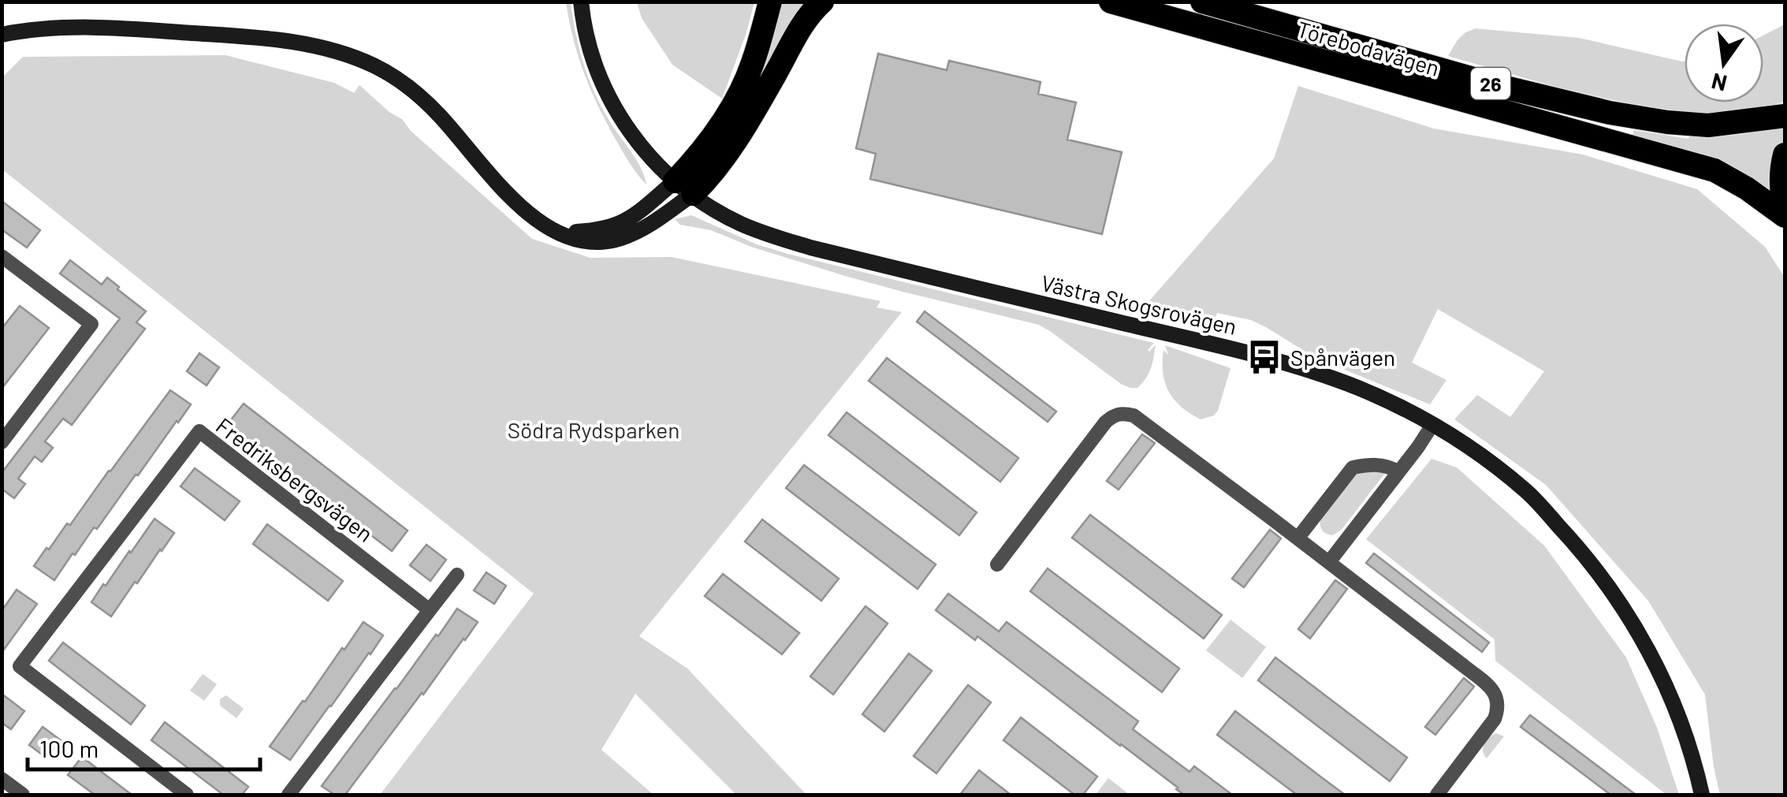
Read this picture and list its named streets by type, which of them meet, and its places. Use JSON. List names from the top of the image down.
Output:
{
  "streets": {
    "highway": ["Törebodavägen", "26"],
    "street": ["Västra Skogsrovägen", "Fredriksbergsvägen"]
  },
  "parks": ["Södra Rydsparken"],
  "places": {
    "bus stop": ["Spånvägen"]
  },
  "scale_bar": "100 m",
  "north": "bottom"
}
